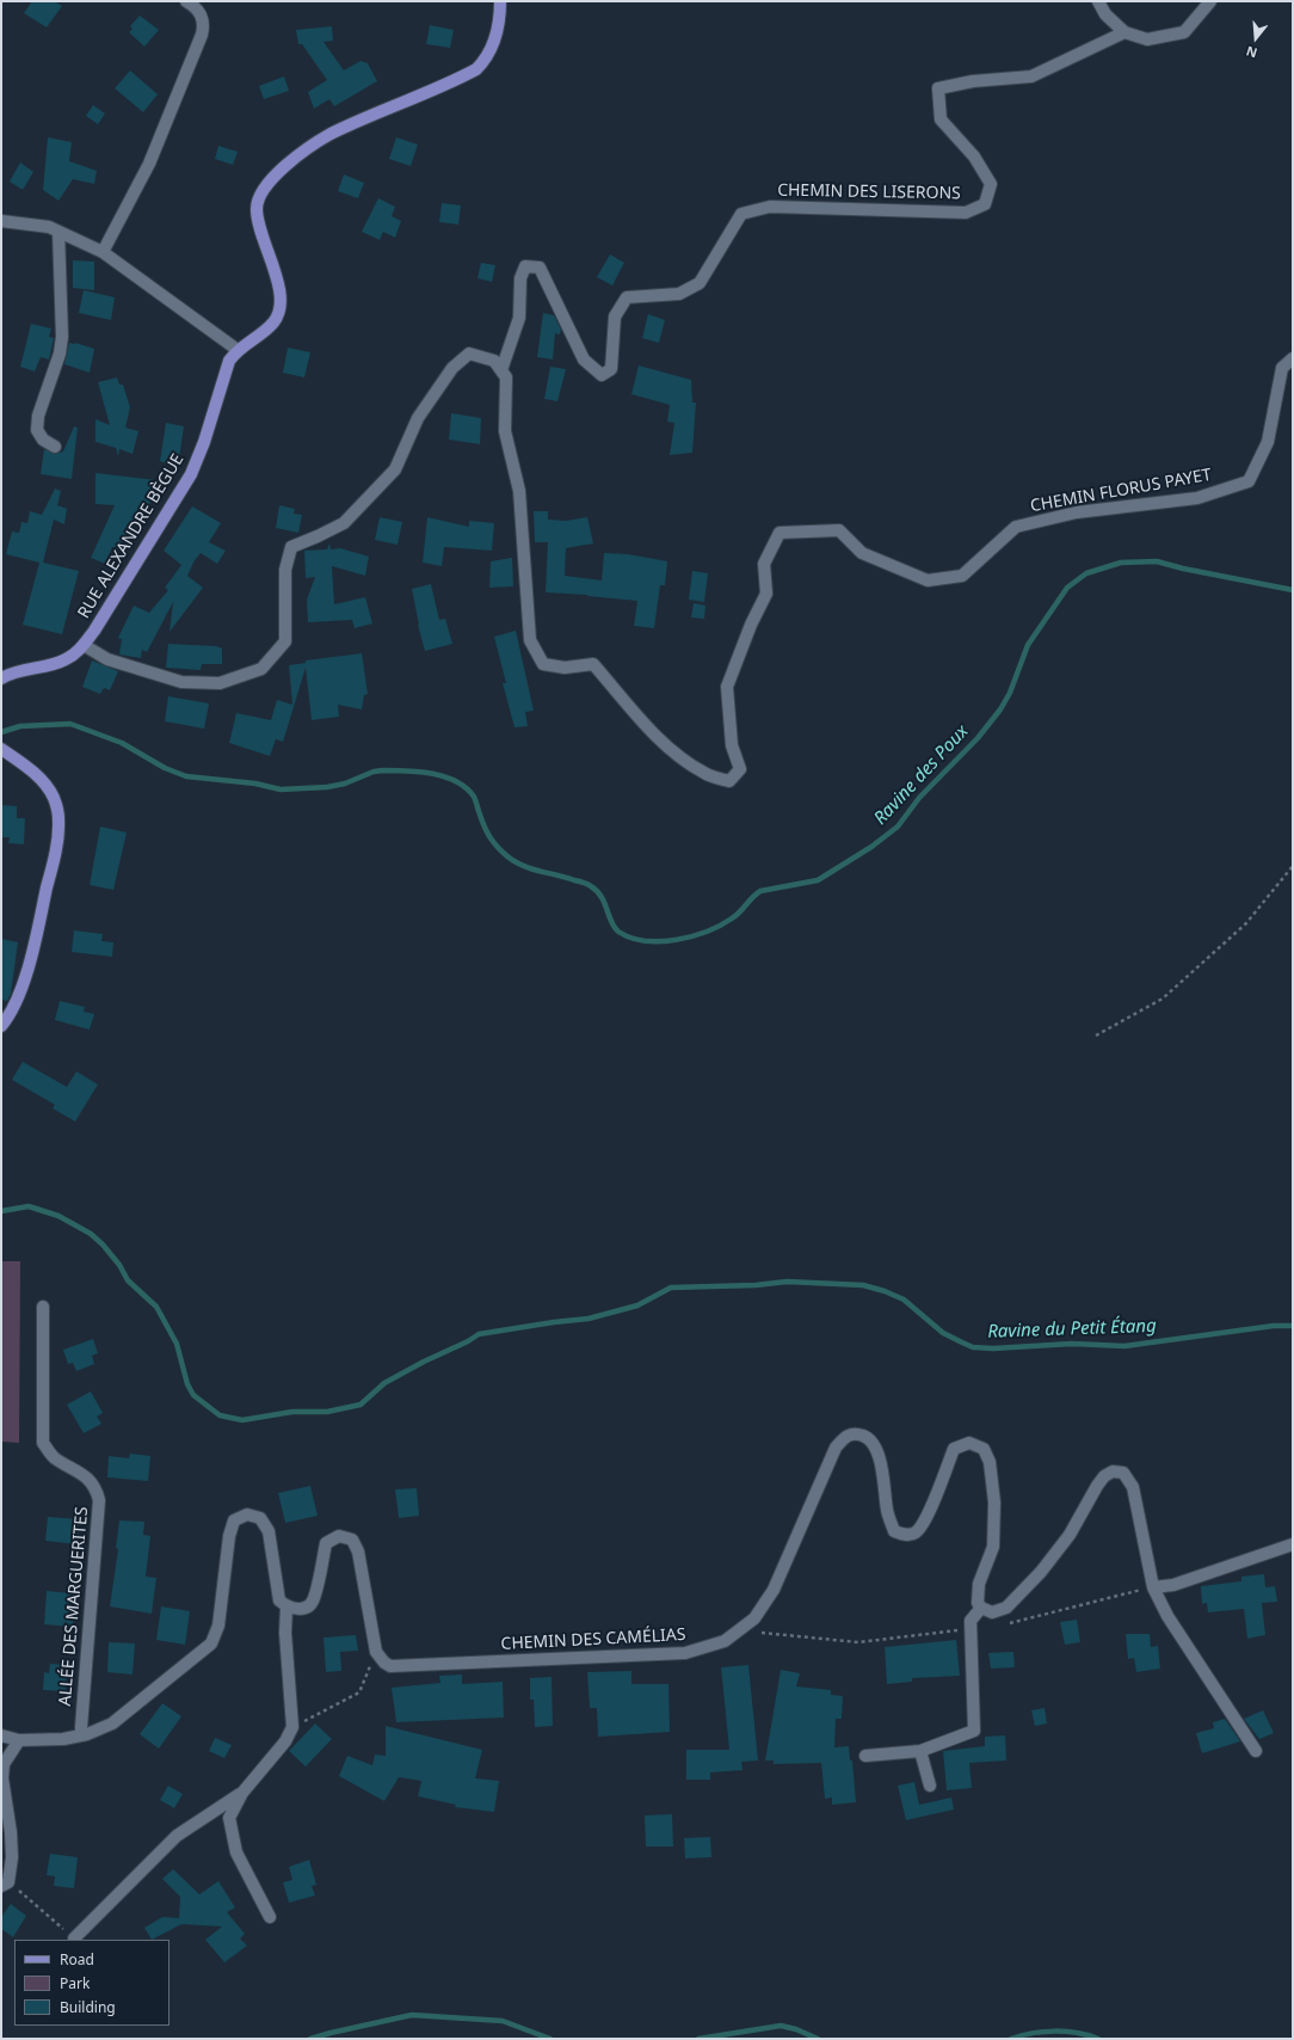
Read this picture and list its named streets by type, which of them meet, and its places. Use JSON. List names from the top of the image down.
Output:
{
  "streets": {
    "main road": ["RUE ALEXANDRE BÈGUE"],
    "street": [
      "CHEMIN DES LISERONS",
      "CHEMIN FLORUS PAYET",
      "ALLÉE DES MARGUERITES",
      "CHEMIN DES CAMÉLIAS"
    ]
  },
  "crossings": [
    ["CHEMIN DES LISERONS", "CHEMIN FLORUS PAYET"]
  ],
  "water": ["Ravine des Poux", "Ravine du Petit Étang"],
  "legend": ["Road", "Park", "Building"],
  "north": "bottom"
}
